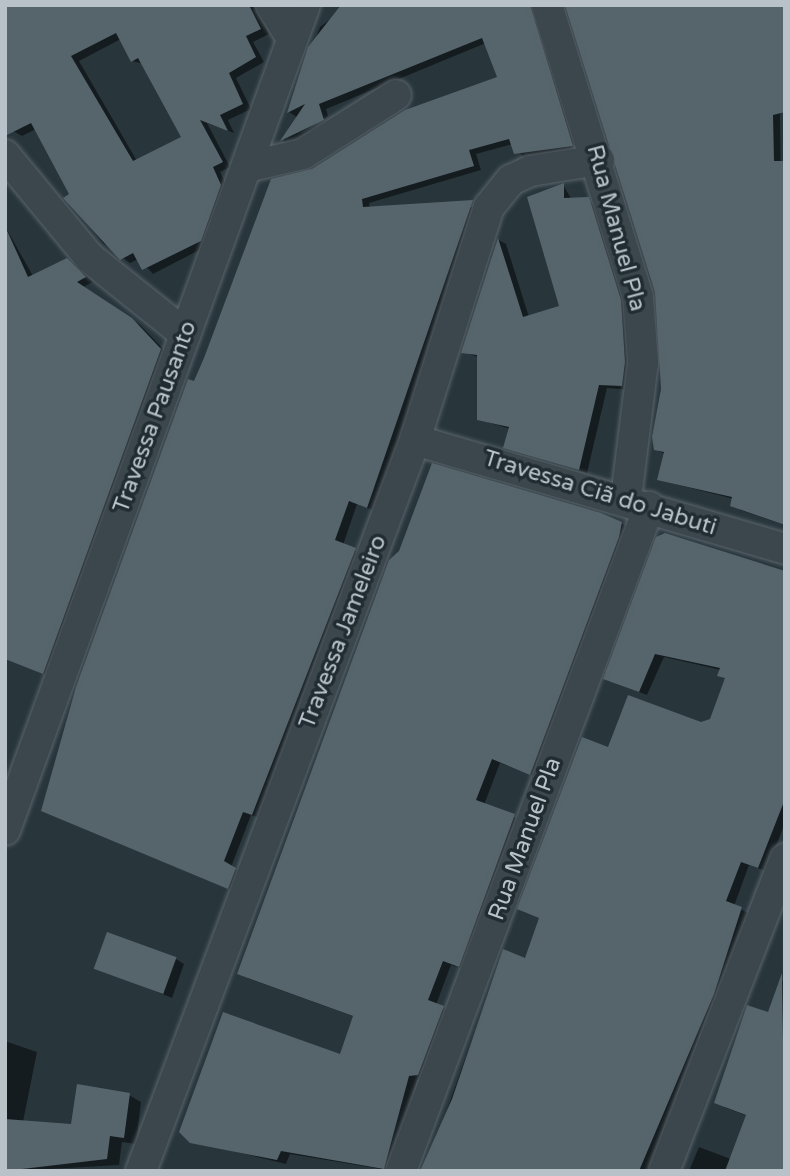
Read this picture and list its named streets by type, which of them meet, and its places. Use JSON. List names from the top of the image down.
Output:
{
  "streets": {
    "street": [
      "Rua Manuel Pla",
      "Travessa Pausanto",
      "Travessa Ciã do Jabuti",
      "Travessa Jameleiro"
    ]
  },
  "crossings": [
    ["Rua Manuel Pla", "Travessa Ciã do Jabuti"],
    ["Rua Manuel Pla", "Travessa Jameleiro"],
    ["Travessa Ciã do Jabuti", "Travessa Jameleiro"]
  ]
}
